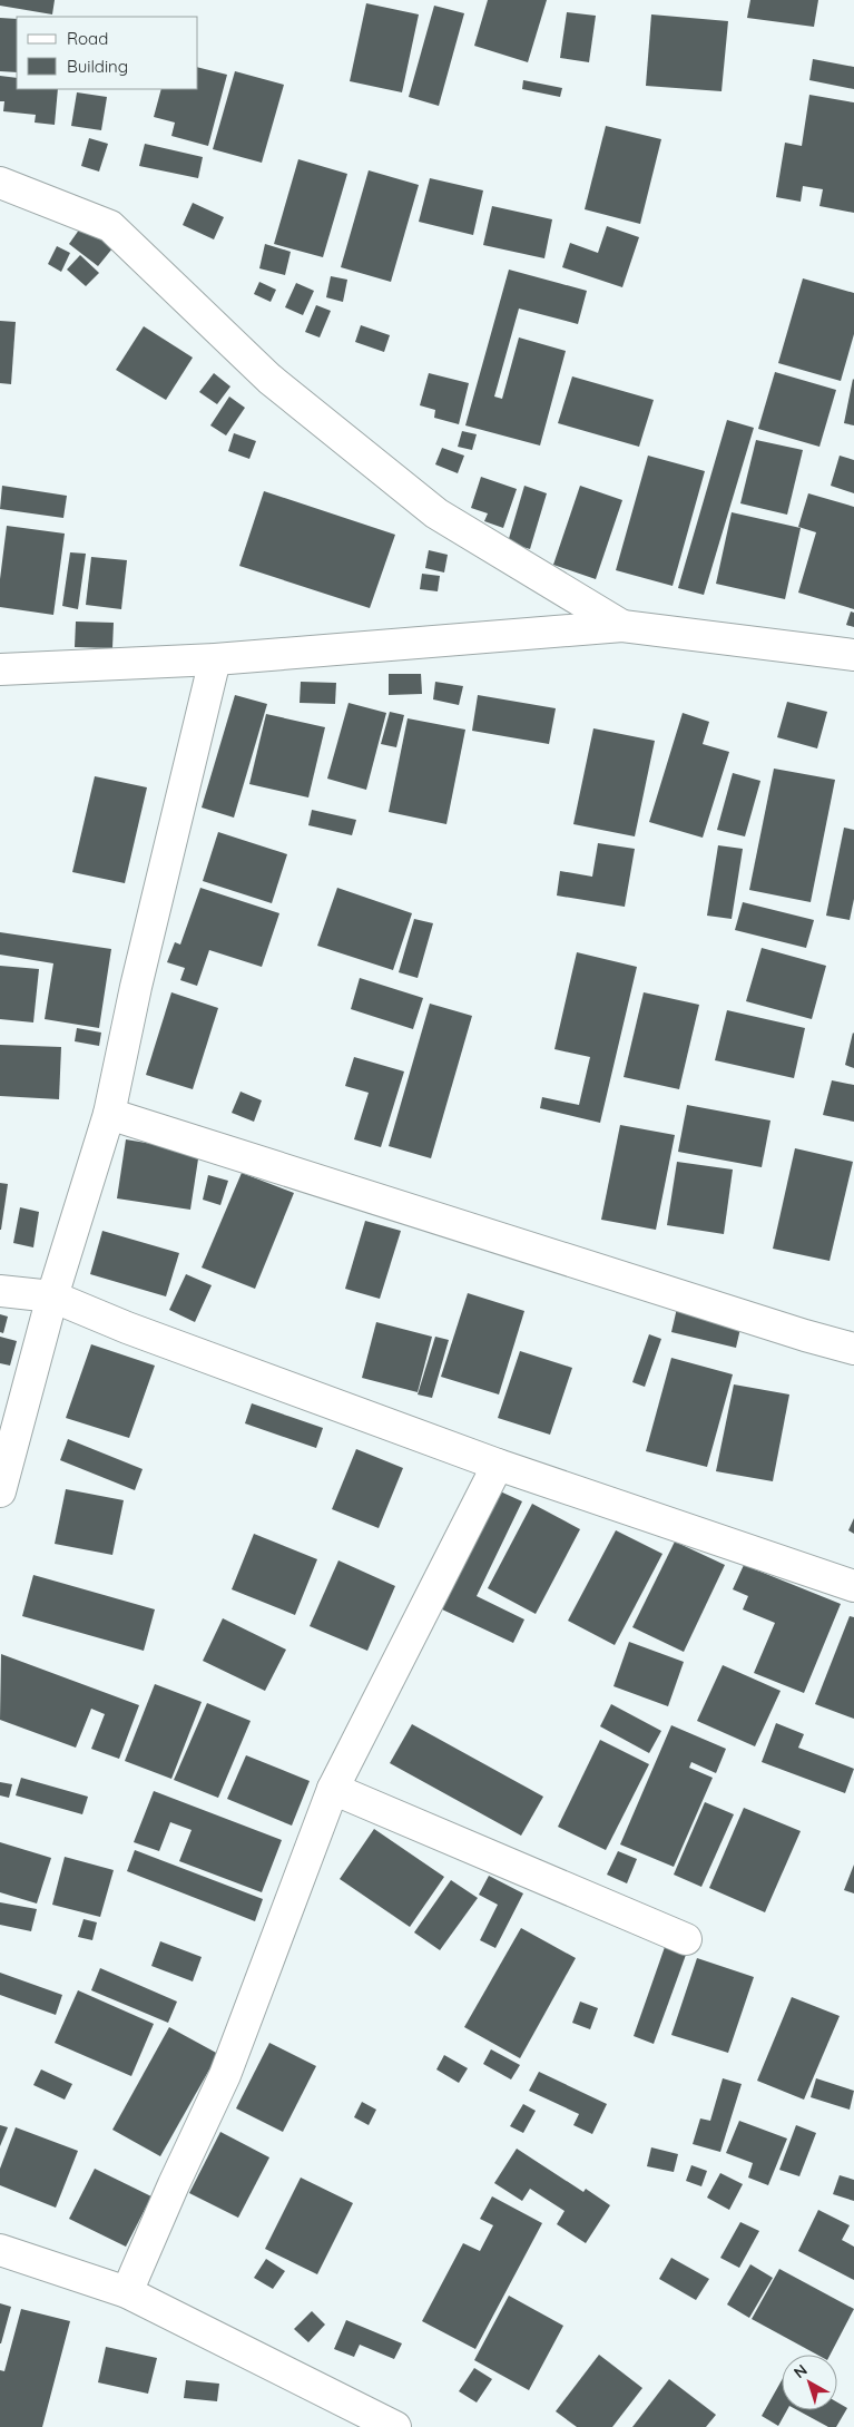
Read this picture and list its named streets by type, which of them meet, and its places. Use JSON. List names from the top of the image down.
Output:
{
  "legend": ["Road", "Building"],
  "north": "top left"
}
